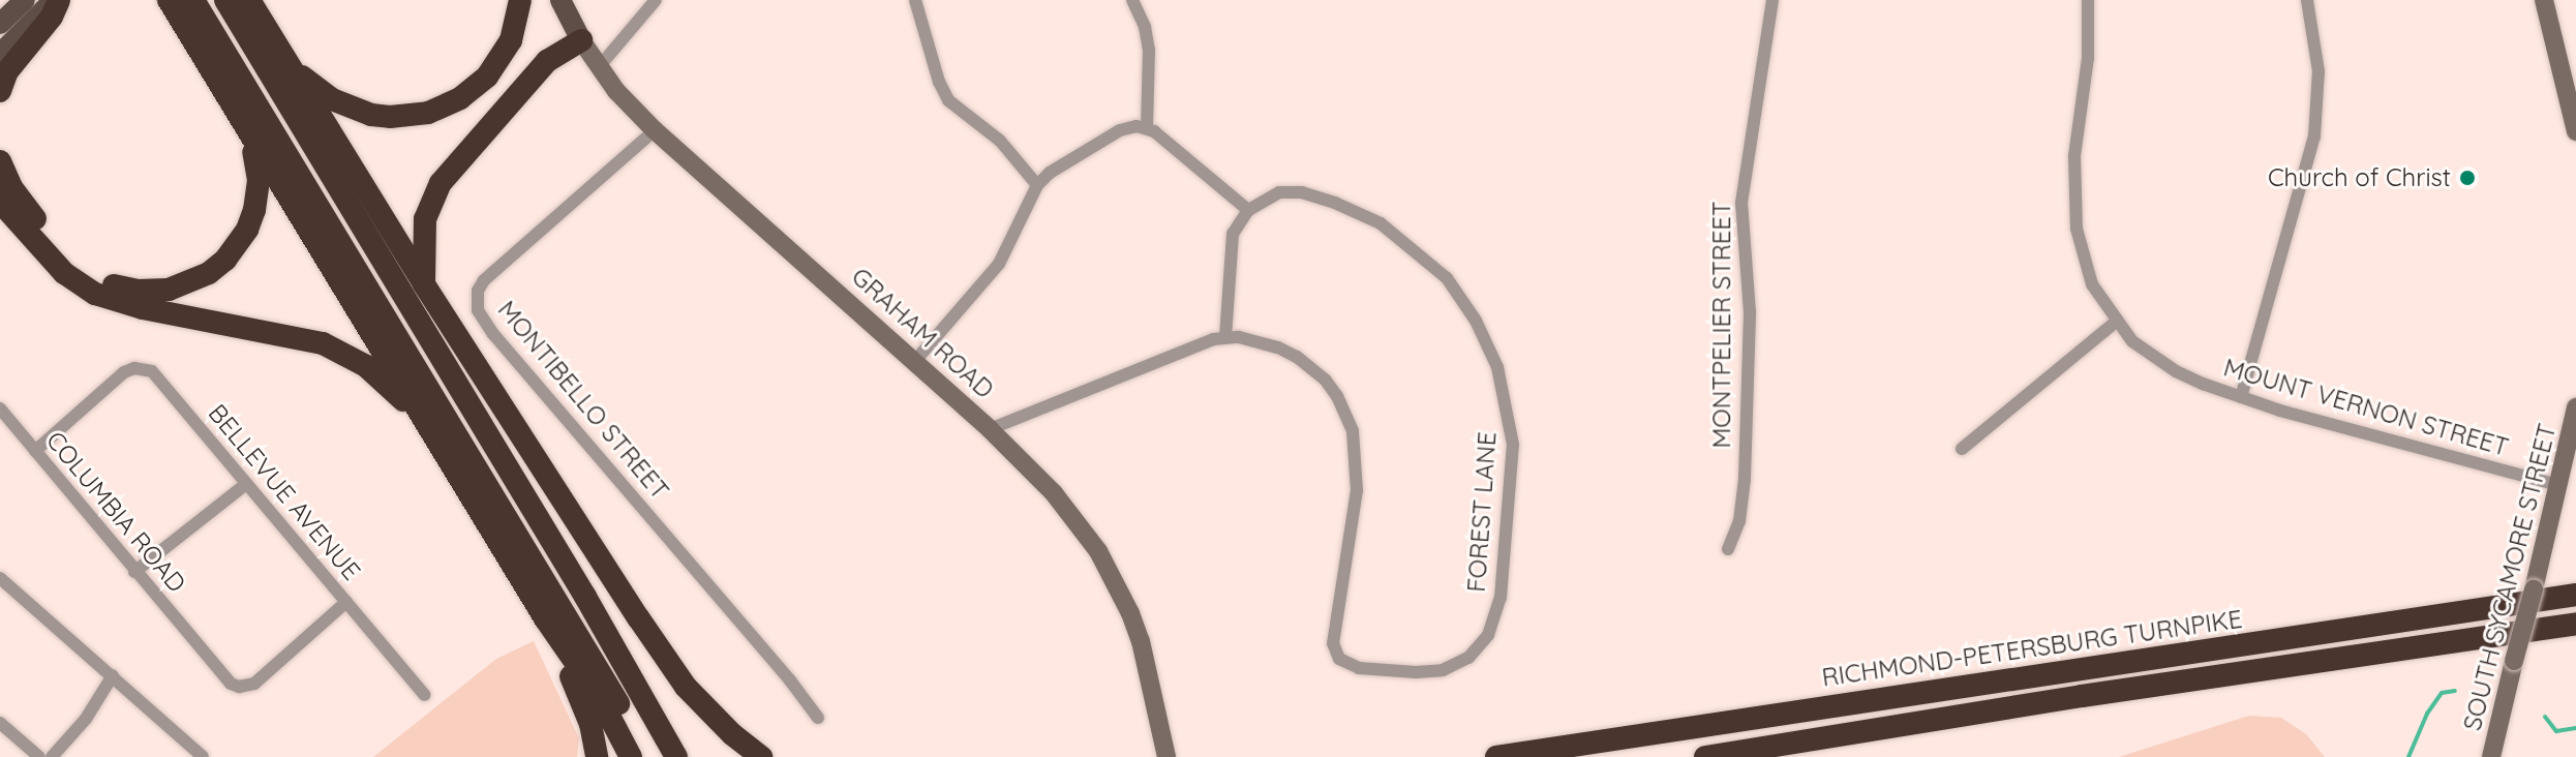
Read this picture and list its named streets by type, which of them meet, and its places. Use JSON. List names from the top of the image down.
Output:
{
  "streets": {
    "highway": ["RICHMOND-PETERSBURG TURNPIKE"],
    "main road": ["GRAHAM ROAD", "SOUTH SYCAMORE STREET"],
    "street": [
      "MONTPELIER STREET",
      "MONTIBELLO STREET",
      "MOUNT VERNON STREET",
      "BELLEVUE AVENUE",
      "COLUMBIA ROAD",
      "FOREST LANE"
    ]
  },
  "crossings": [
    ["GRAHAM ROAD", "MONTIBELLO STREET"],
    ["MOUNT VERNON STREET", "SOUTH SYCAMORE STREET"],
    ["BELLEVUE AVENUE", "COLUMBIA ROAD"]
  ],
  "places": ["Church of Christ"]
}
